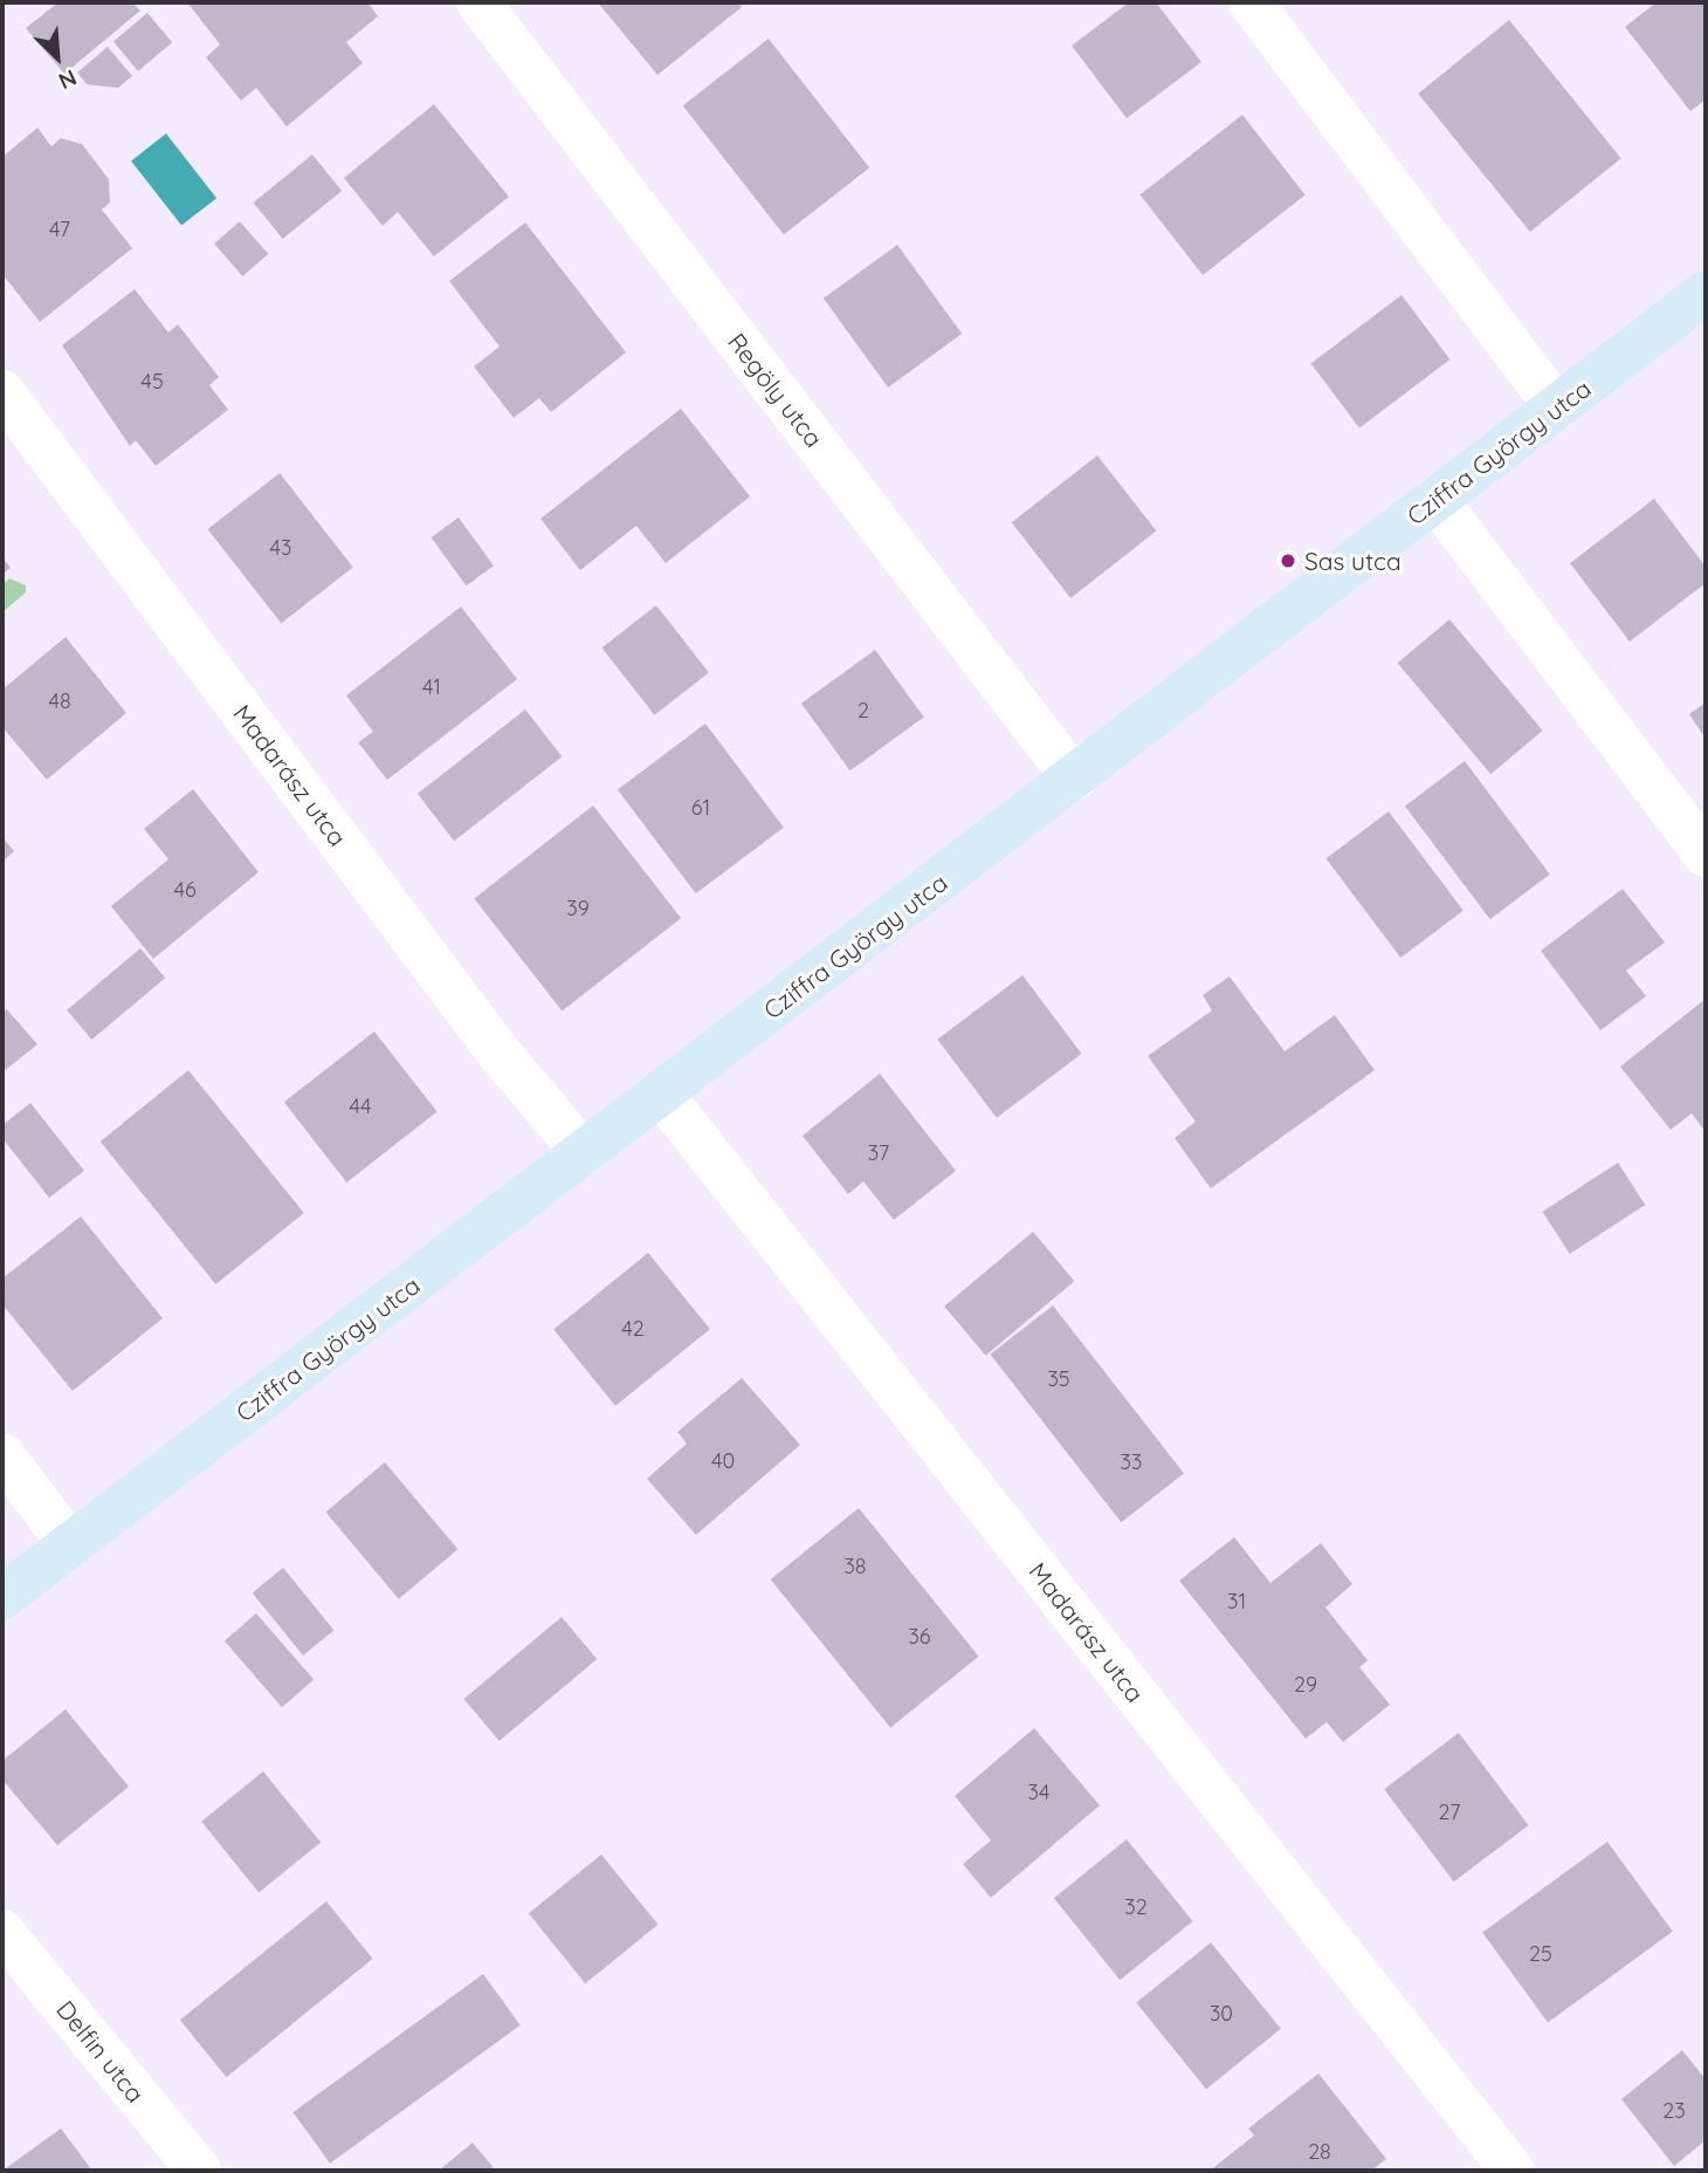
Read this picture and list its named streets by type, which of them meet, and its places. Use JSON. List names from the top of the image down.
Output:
{
  "streets": {
    "street": [
      "Regöly utca",
      "Cziffra György utca",
      "Madarász utca",
      "Delfin utca"
    ]
  },
  "crossings": [
    ["Regöly utca", "Cziffra György utca"],
    ["Cziffra György utca", "Madarász utca"]
  ],
  "places": ["Sas utca"],
  "house_numbers": [
    "47",
    "45",
    "43",
    "41",
    "48",
    "2",
    "61",
    "46",
    "39",
    "44",
    "37",
    "42",
    "35",
    "40",
    "33",
    "38",
    "31",
    "36",
    "29",
    "34",
    "27",
    "32",
    "25",
    "30",
    "23",
    "28"
  ],
  "north": "bottom right"
}
